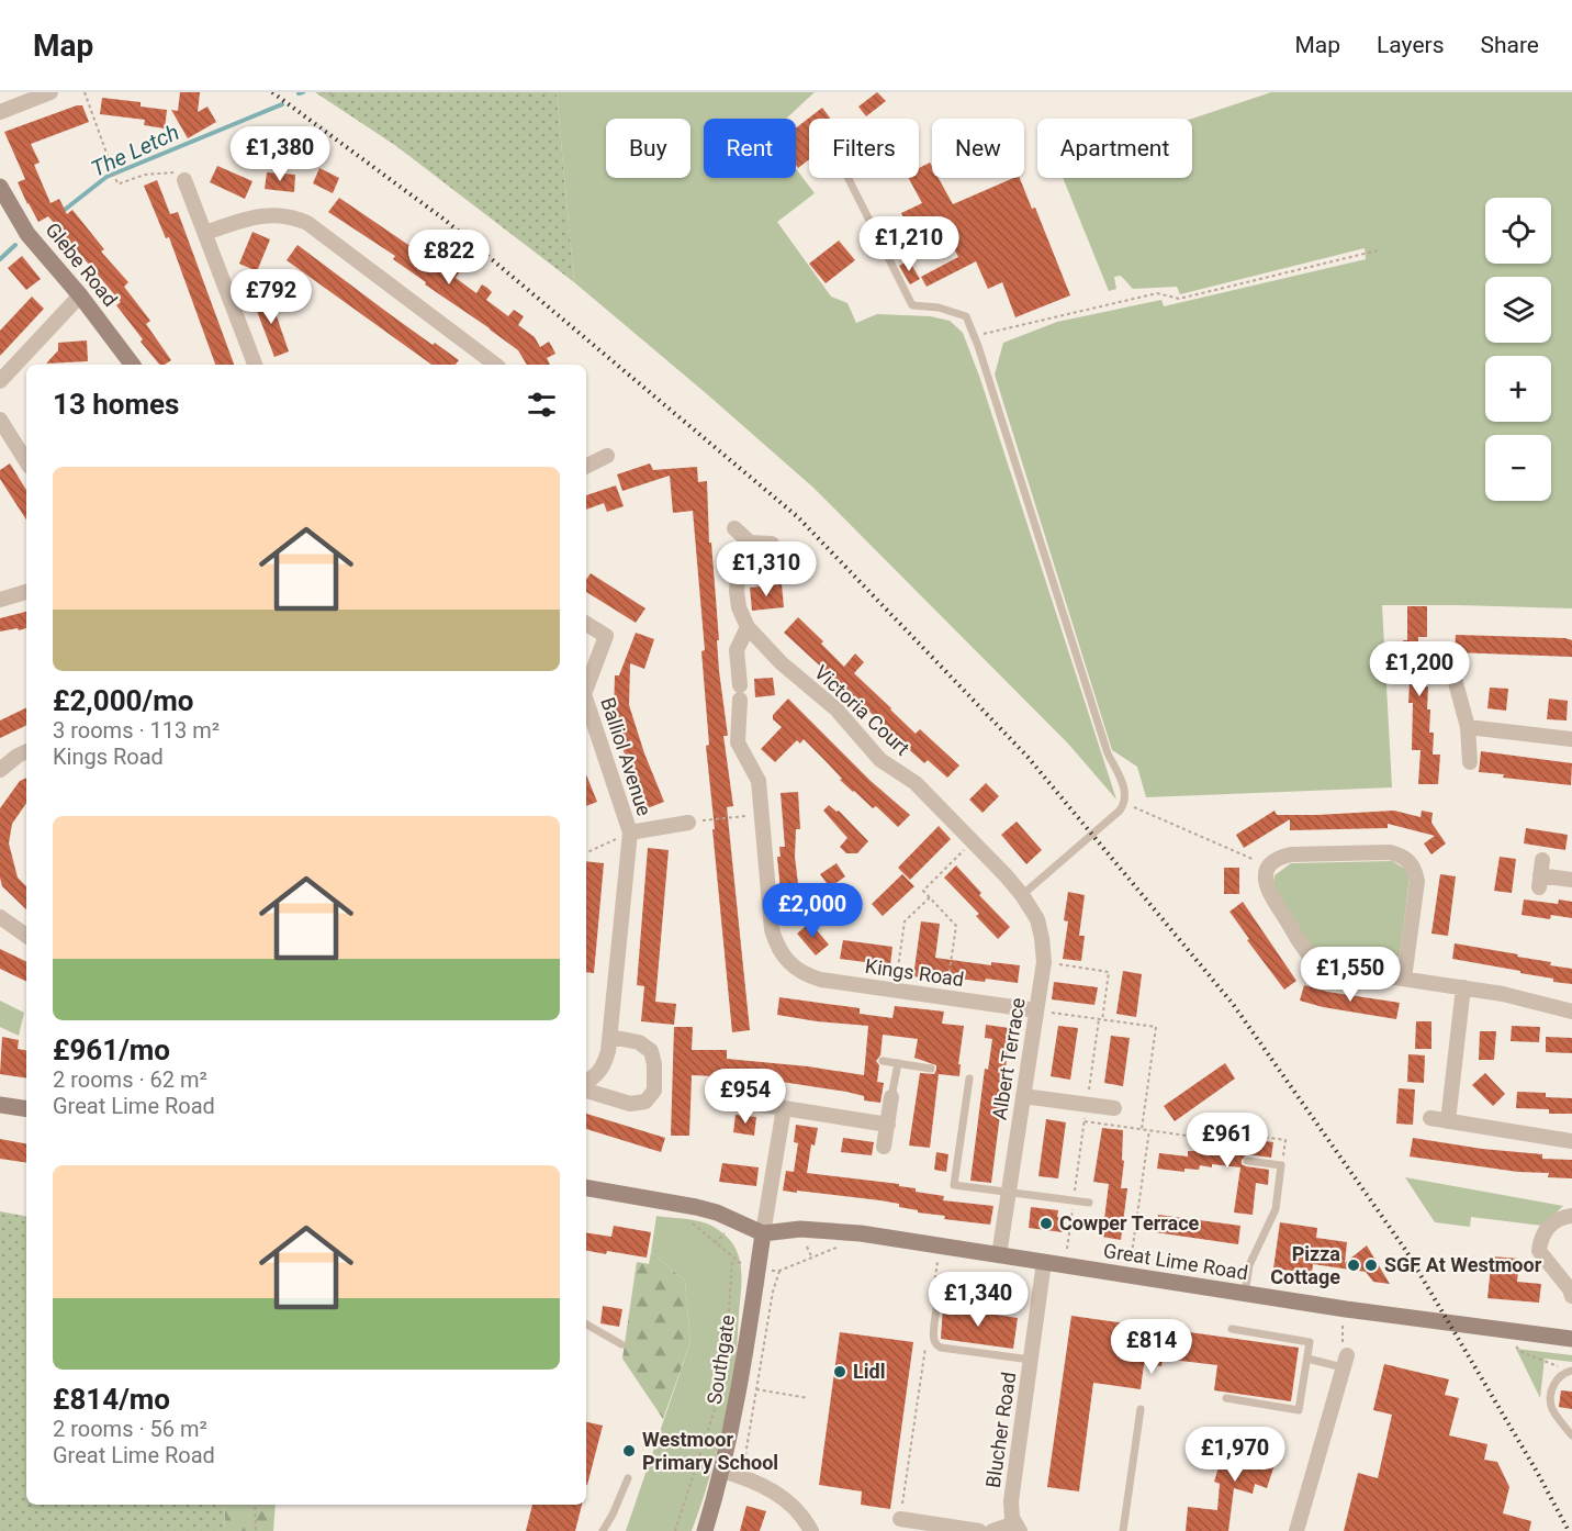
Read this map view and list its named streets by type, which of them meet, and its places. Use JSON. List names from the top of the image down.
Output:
{
  "streets": {
    "main road": ["Glebe Road", "Great Lime Road", "Southgate"],
    "street": [
      "Victoria Court",
      "Balliol Avenue",
      "Kings Road",
      "Albert Terrace",
      "Blucher Road"
    ]
  },
  "crossings": [
    ["Victoria Court", "Kings Road"],
    ["Victoria Court", "Albert Terrace"],
    ["Kings Road", "Albert Terrace"],
    ["Albert Terrace", "Great Lime Road"],
    ["Great Lime Road", "Southgate"],
    ["Great Lime Road", "Blucher Road"]
  ],
  "water": ["The Letch"],
  "places": [
    "Cowper Terrace",
    "Pizza Cottage",
    "SGF At Westmoor",
    "Lidl",
    "Westmoor Primary School"
  ],
  "page": {
    "header": "Map",
    "nav": ["Map", "Layers", "Share"],
    "chip": [
      "Buy",
      "Rent",
      "Filters",
      "New",
      "Apartment"
    ],
    "price": [
      "£1,380",
      "£1,210",
      "£822",
      "£792",
      "£1,310",
      "£1,200",
      "£2,000",
      "£1,550",
      "£954",
      "£961",
      "£1,340",
      "£814",
      "£1,970"
    ],
    "map_buttons": ["+", "−"],
    "heading": "13 homes",
    "list": [
      {
        "name": "£2,000/mo",
        "note": "3 rooms · 113 m² · Kings Road"
      },
      {
        "name": "£961/mo",
        "note": "2 rooms · 62 m² · Great Lime Road"
      },
      {
        "name": "£814/mo",
        "note": "2 rooms · 56 m² · Great Lime Road"
      }
    ]
  }
}
